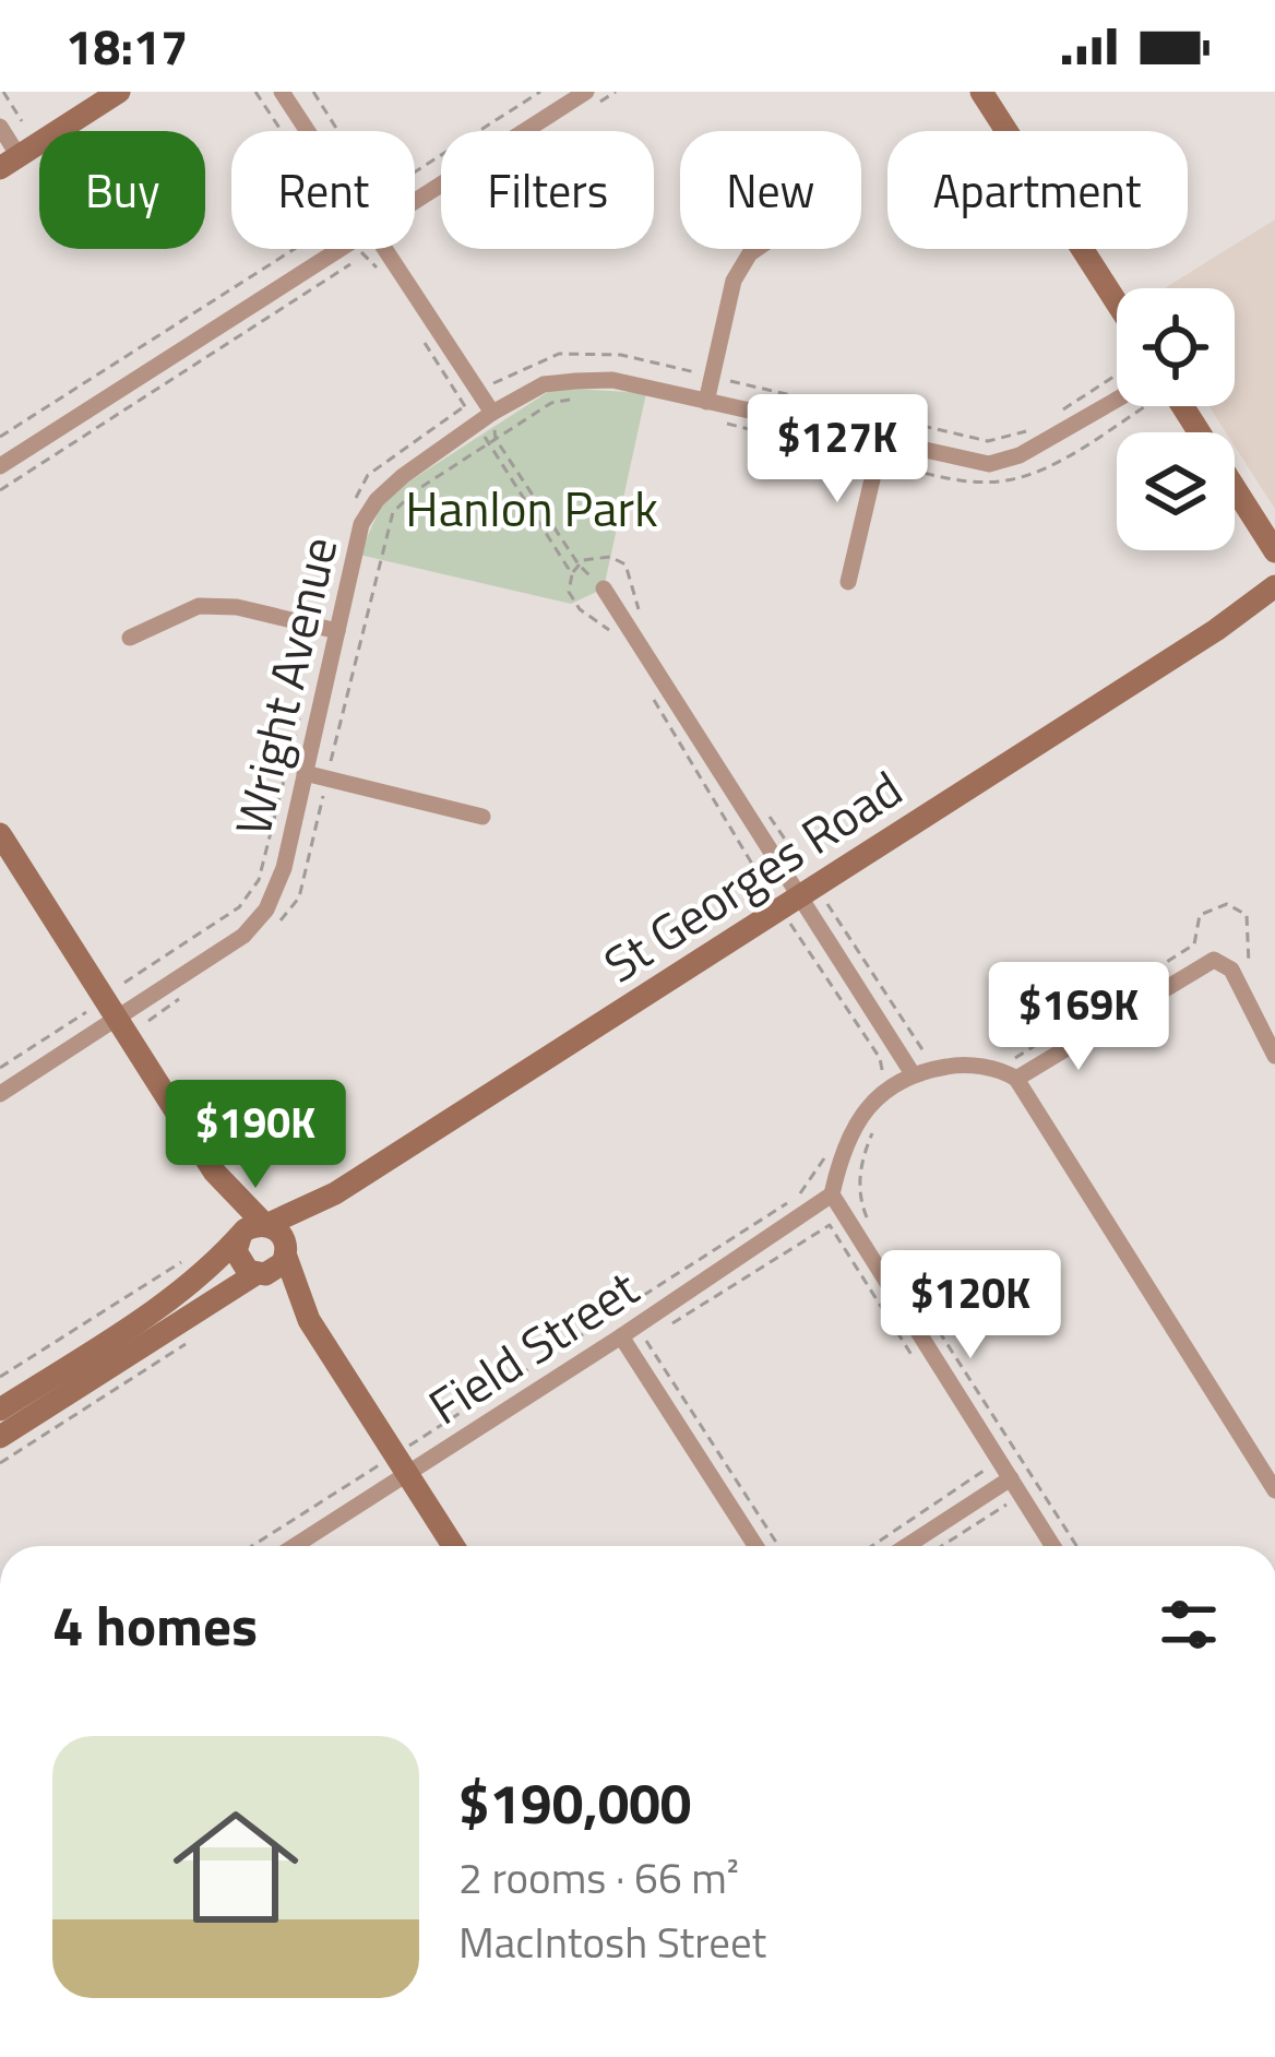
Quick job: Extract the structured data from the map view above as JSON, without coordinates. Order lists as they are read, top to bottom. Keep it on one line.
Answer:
{"streets":{"street":["Wright Avenue","St Georges Road","Field Street"]},"parks":["Hanlon Park"],"page":{"status":"18:17","chip":["Buy","Rent","Filters","New","Apartment"],"price":["$127K","$169K","$190K","$120K"],"heading":"4 homes","list":[{"name":"$190,000","note":"2 rooms · 66 m² · MacIntosh Street"}]}}
